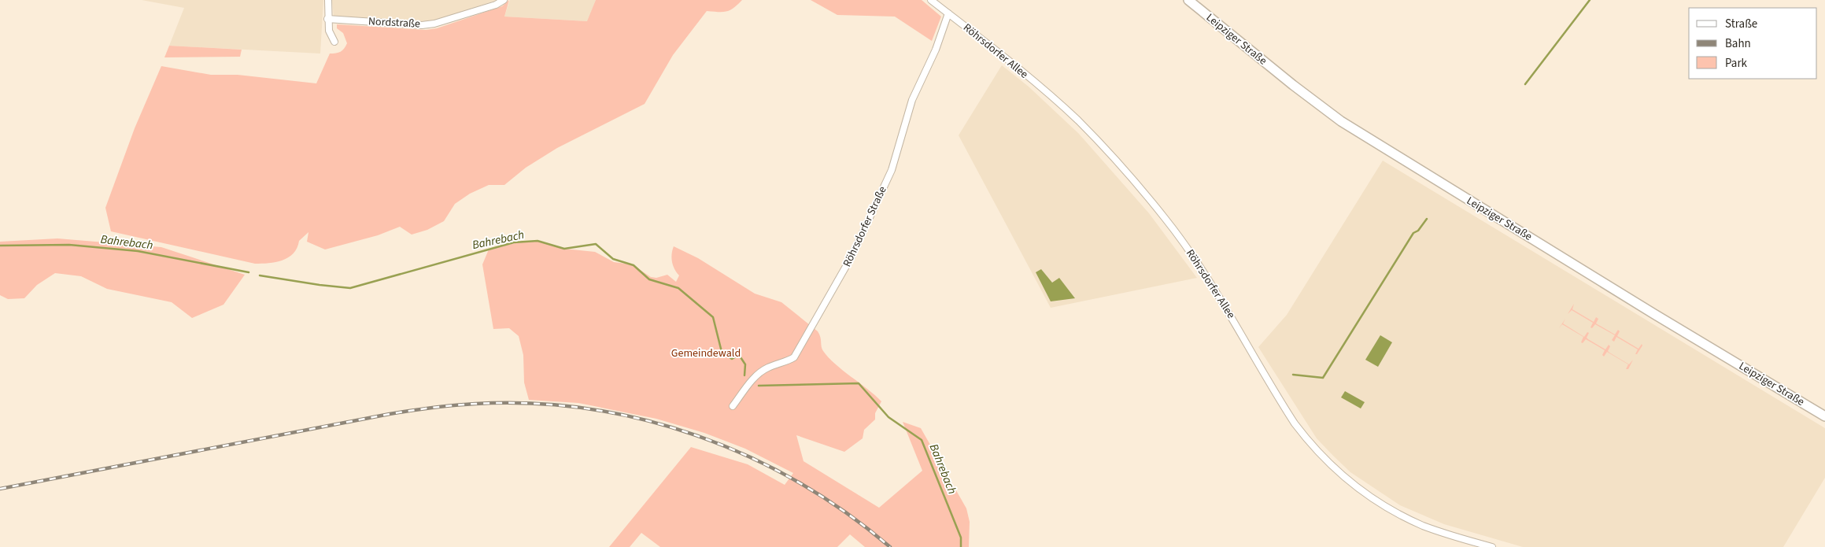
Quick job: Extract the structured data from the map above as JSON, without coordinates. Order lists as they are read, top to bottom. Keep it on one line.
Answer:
{"streets":{"main road":["Leipziger Straße"],"street":["Nordstraße","Röhrsdorfer Allee","Röhrsdorfer Straße"]},"crossings":[["Röhrsdorfer Allee","Röhrsdorfer Straße"]],"water":["Bahrebach"],"parks":["Gemeindewald"],"legend":["Straße","Bahn","Park"]}
